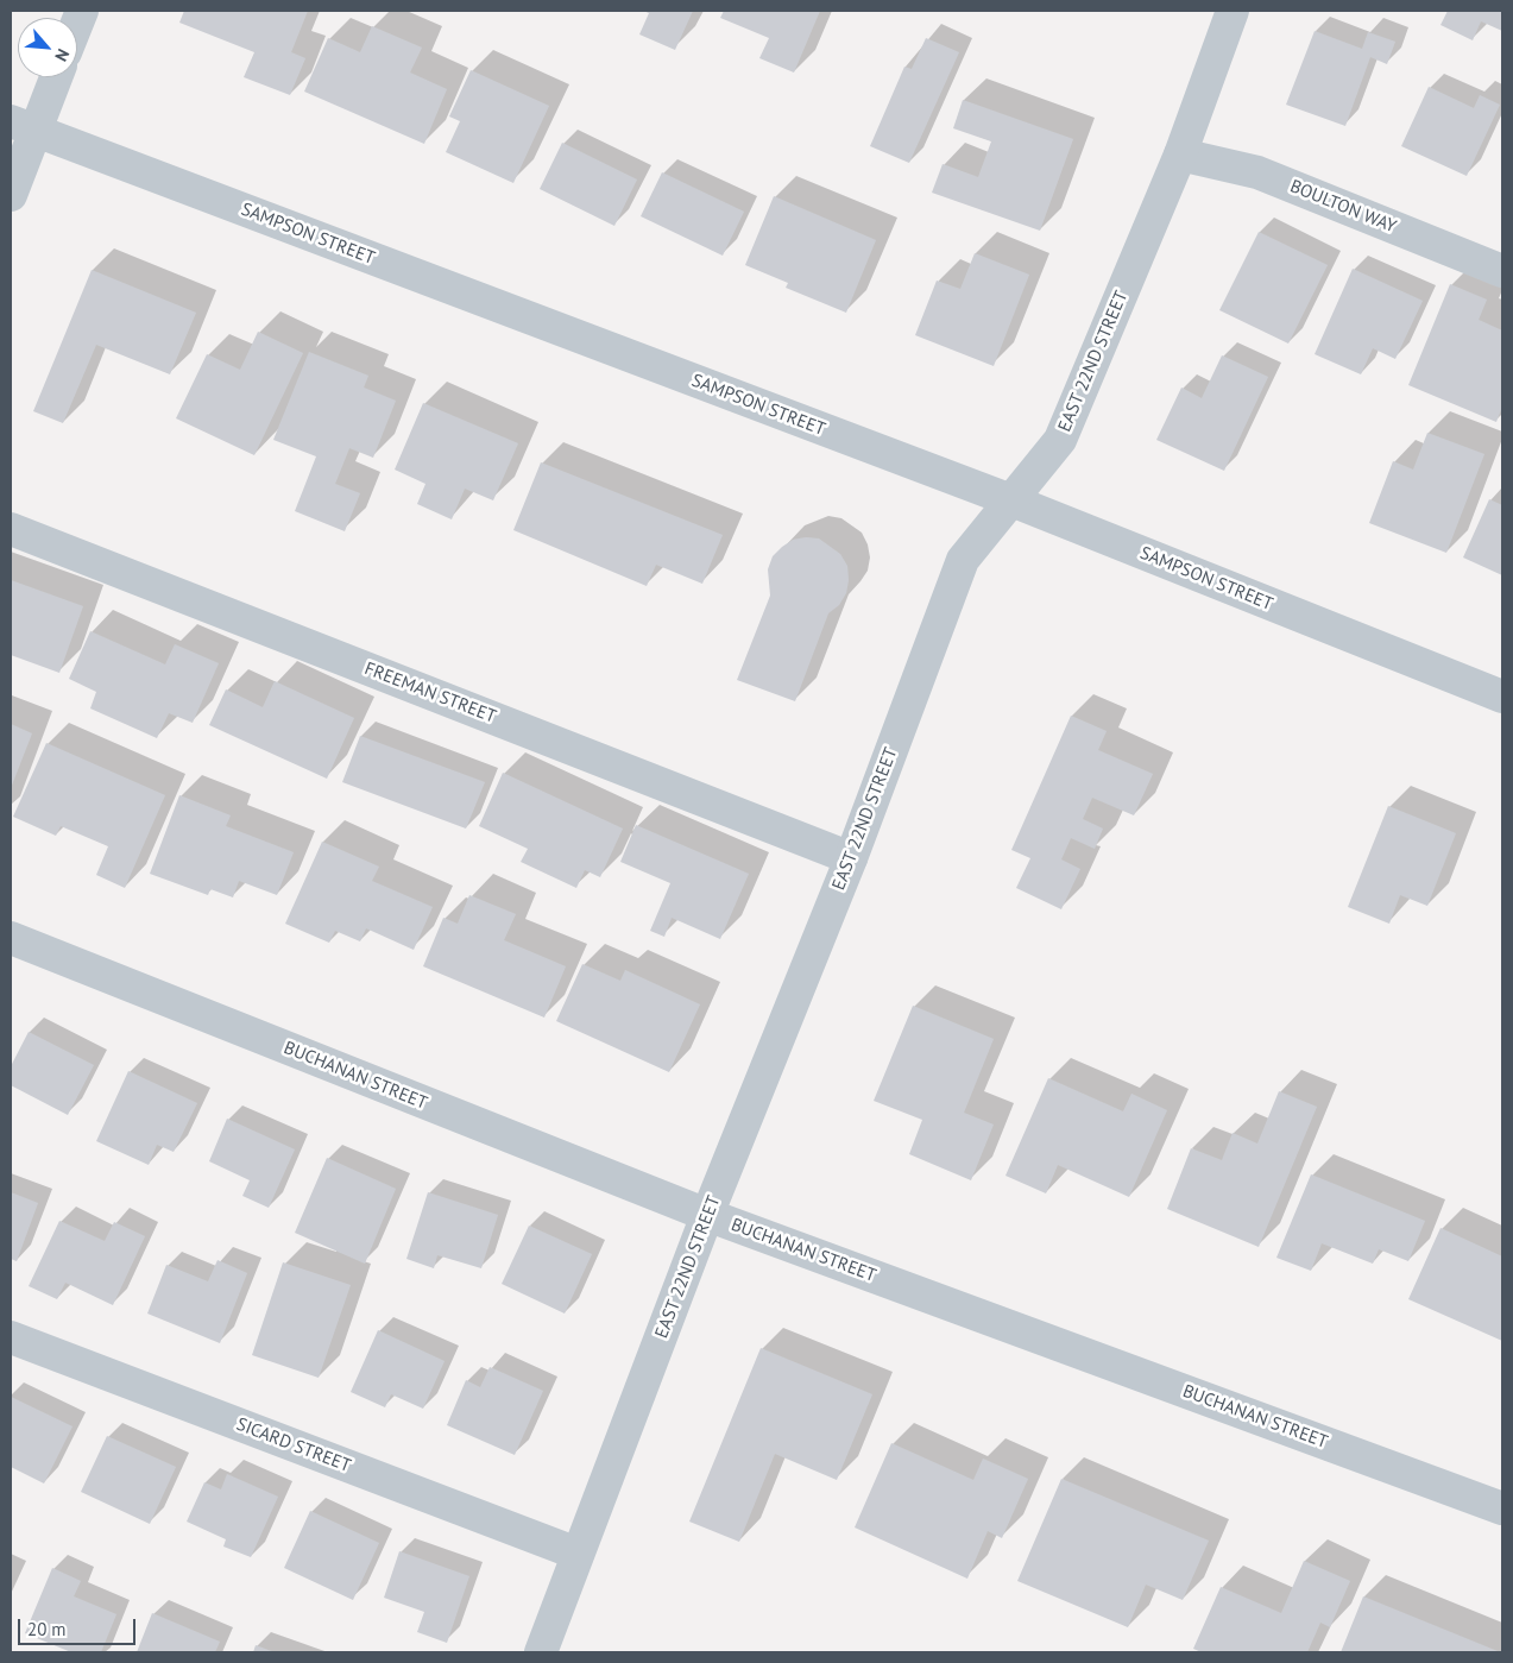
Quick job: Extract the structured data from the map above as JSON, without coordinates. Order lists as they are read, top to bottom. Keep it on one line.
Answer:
{"streets":{"street":["BOULTON WAY","SAMPSON STREET","EAST 22ND STREET","FREEMAN STREET","BUCHANAN STREET","SICARD STREET"]},"crossings":[["BOULTON WAY","EAST 22ND STREET"],["SAMPSON STREET","EAST 22ND STREET"],["EAST 22ND STREET","FREEMAN STREET"],["EAST 22ND STREET","BUCHANAN STREET"],["EAST 22ND STREET","SICARD STREET"]],"scale_bar":"20 m","north":"bottom right"}
